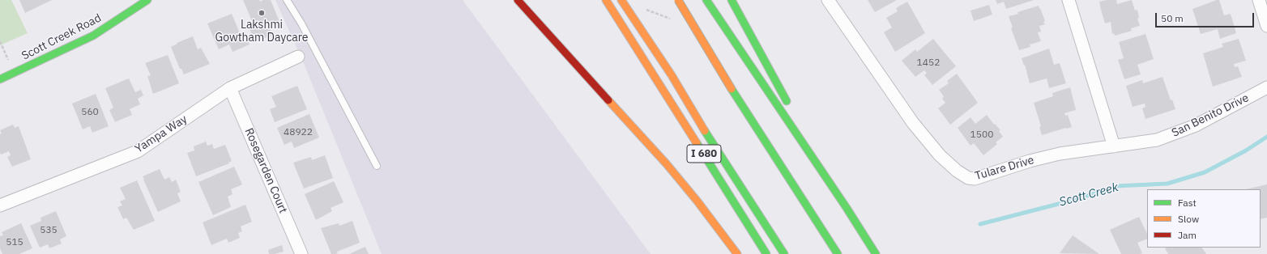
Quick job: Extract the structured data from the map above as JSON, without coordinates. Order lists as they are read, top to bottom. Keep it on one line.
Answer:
{"streets":{"main road":["Scott Creek Road","I 680"],"street":["San Benito Drive","Yampa Way","Tulare Drive","Rosegarden Court"]},"crossings":[["San Benito Drive","Tulare Drive"],["Yampa Way","Rosegarden Court"]],"water":["Scott Creek"],"places":["Lakshmi Gowtham Daycare"],"house_numbers":["1452","560","48922","1500","535","515"],"legend":["Fast","Slow","Jam"],"scale_bar":"50 m"}
